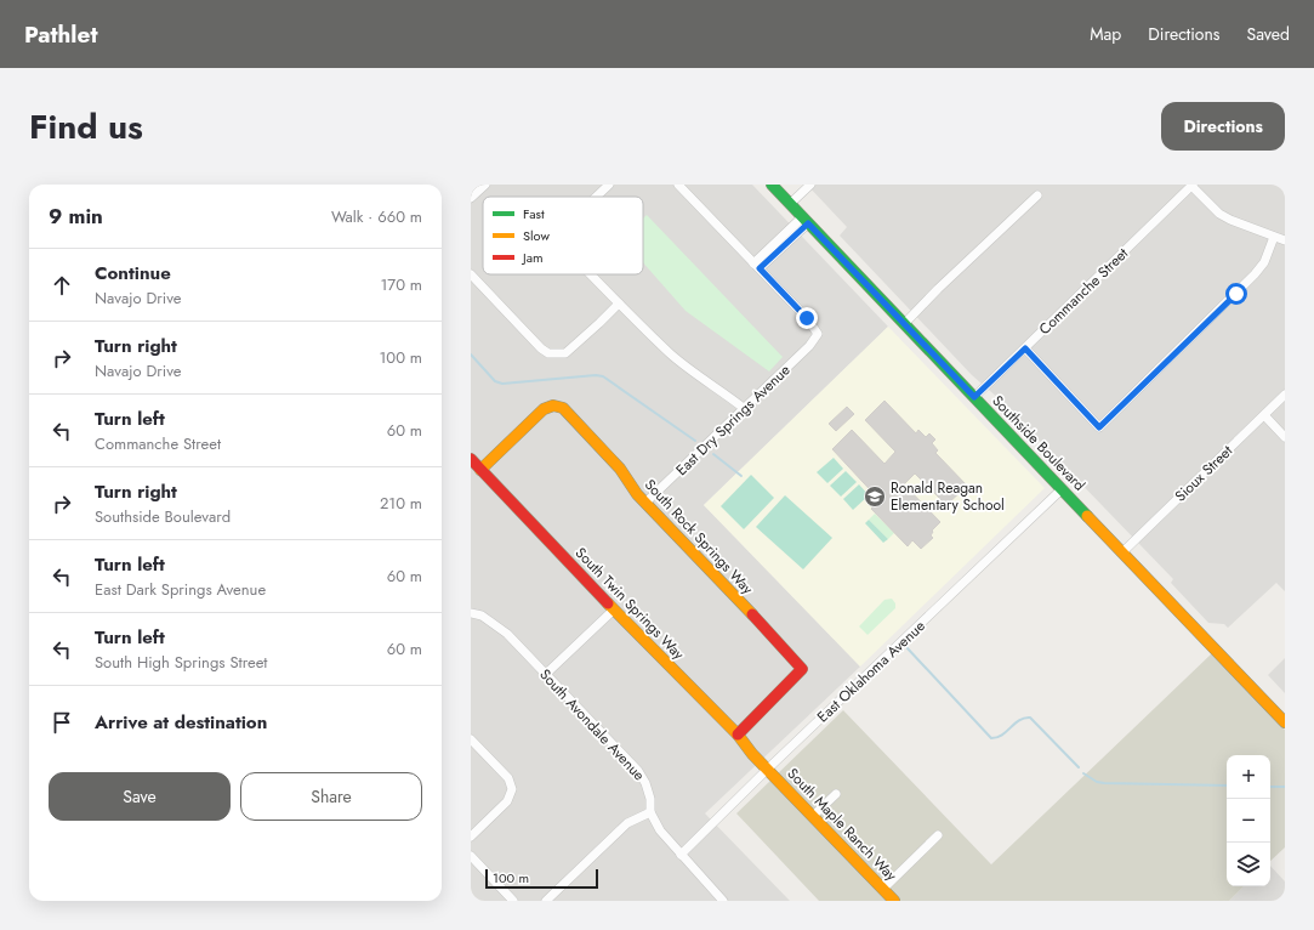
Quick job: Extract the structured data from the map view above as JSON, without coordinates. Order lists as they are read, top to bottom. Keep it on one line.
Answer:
{"streets":{"street":["Commanche Street","East Dry Springs Avenue","Southside Boulevard","Sioux Street","South Rock Springs Way","South Twin Springs Way","East Oklahoma Avenue","South Avondale Avenue","South Maple Ranch Way"]},"crossings":[["Commanche Street","Southside Boulevard"],["East Dry Springs Avenue","South Rock Springs Way"],["Southside Boulevard","Sioux Street"],["Southside Boulevard","East Oklahoma Avenue"],["South Rock Springs Way","South Twin Springs Way"],["South Twin Springs Way","East Oklahoma Avenue"],["South Twin Springs Way","South Maple Ranch Way"],["East Oklahoma Avenue","South Avondale Avenue"],["East Oklahoma Avenue","South Maple Ranch Way"]],"places":{"school or university":["Ronald Reagan Elementary School"]},"legend":["Fast","Slow","Jam"],"scale_bar":"100 m","page":{"header":"Pathlet","nav":["Map","Directions","Saved"],"title":"Find us","buttons":["Directions",["Save","Share"]],"heading":["9 min","Walk · 660 m"],"list":[["Continue","Navajo Drive","170 m"],["Turn right","Navajo Drive","100 m"],["Turn left","Commanche Street","60 m"],["Turn right","Southside Boulevard","210 m"],["Turn left","East Dark Springs Avenue","60 m"],["Turn left","South High Springs Street","60 m"],"Arrive at destination"],"map_buttons":["+","−"],"scale":"100 m"}}
